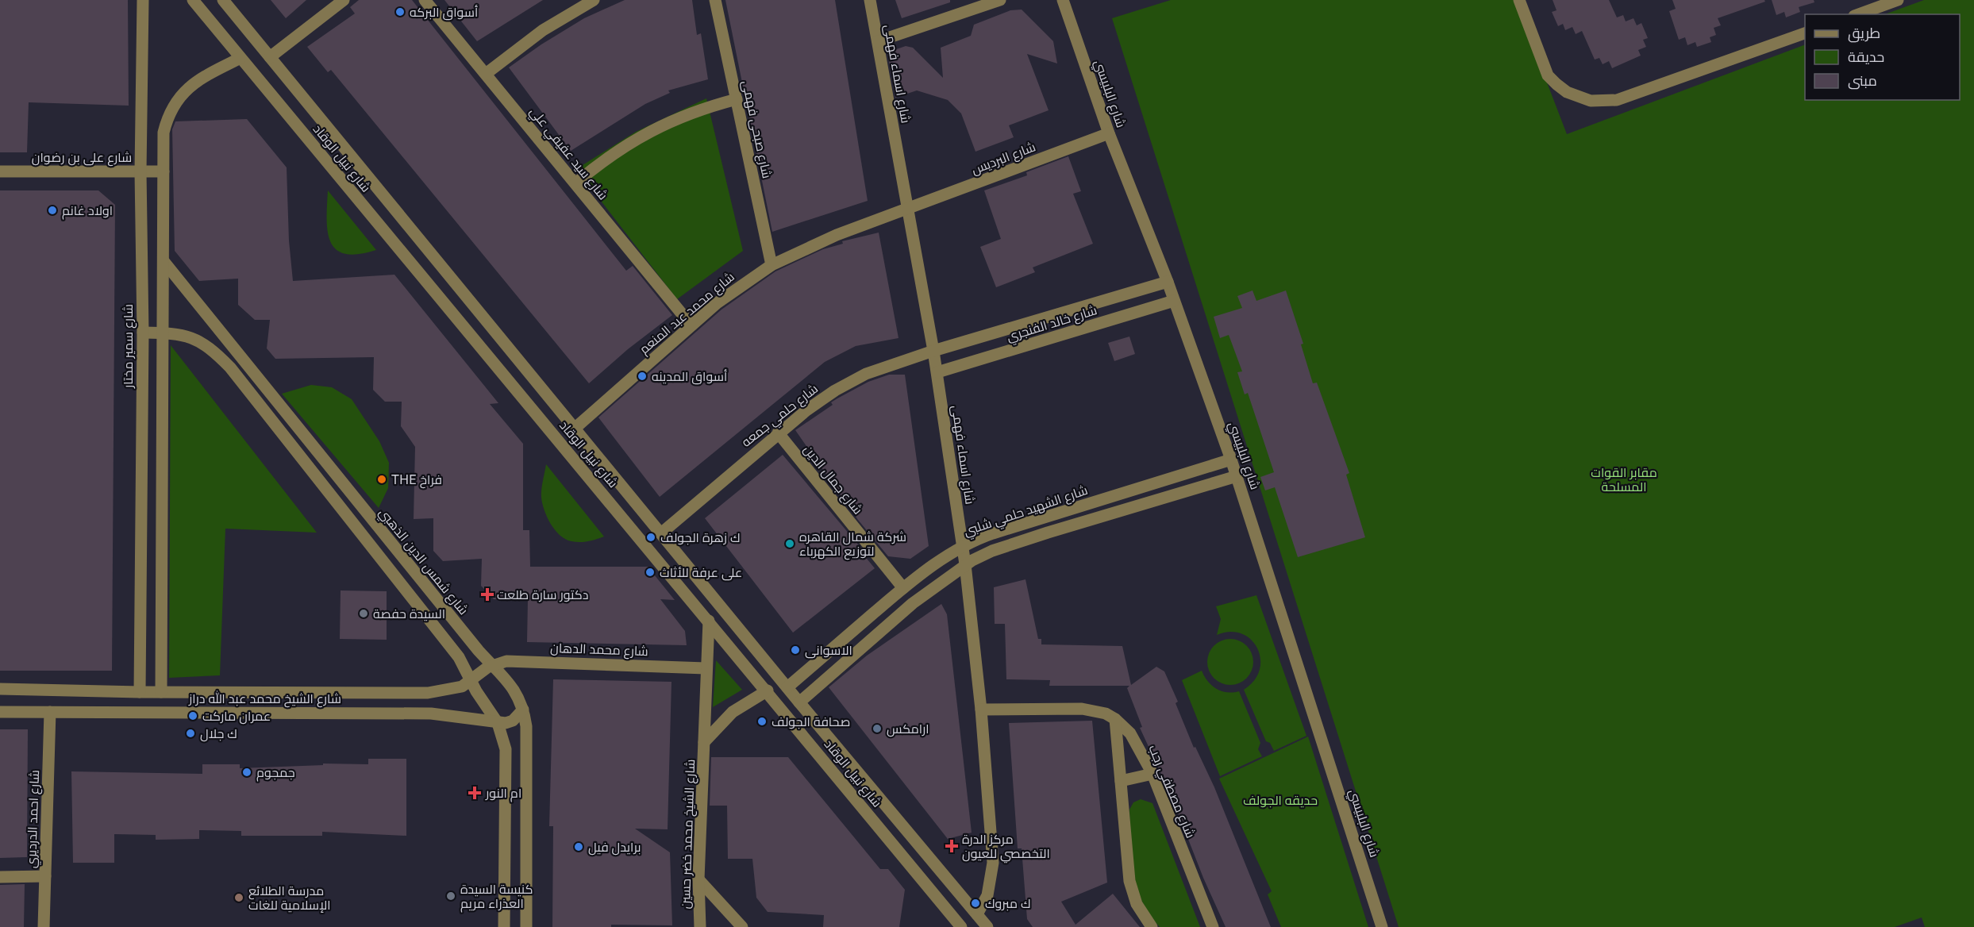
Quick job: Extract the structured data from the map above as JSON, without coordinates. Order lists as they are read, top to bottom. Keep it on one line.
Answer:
{"streets":{"street":["شارع اسماء فهمى","شارع البلبيسي","شارع صبحى فهمى","شارع سيد عفيفي علي","شارع على بن رضوان","شارع نبيل الوقاد","شارع البرديس","شارع محمد عبد المنعم","شارع خالد الفنجري","شارع سمير مختار","شارع حلمي جمعه","شارع جمال الدين","شارع الشهيد حلمي شلبي","شارع شمس الدين الذهبي","شارع محمد الدهان","شارع الشيخ محمد عبد الله دراز","شارع مصطفي رجب","شارع احمد الدرديري","شارع الشيخ محمد خضر حسين"]},"crossings":[["شارع اسماء فهمى","شارع نبيل الوقاد"],["شارع اسماء فهمى","شارع البرديس"],["شارع اسماء فهمى","شارع محمد عبد المنعم"],["شارع اسماء فهمى","شارع خالد الفنجري"],["شارع اسماء فهمى","شارع حلمي جمعه"],["شارع اسماء فهمى","شارع الشهيد حلمي شلبي"],["شارع اسماء فهمى","شارع مصطفي رجب"],["شارع البلبيسي","شارع البرديس"],["شارع البلبيسي","شارع خالد الفنجري"],["شارع البلبيسي","شارع الشهيد حلمي شلبي"],["شارع صبحى فهمى","شارع محمد عبد المنعم"],["شارع سيد عفيفي علي","شارع محمد عبد المنعم"],["شارع على بن رضوان","شارع سمير مختار"],["شارع نبيل الوقاد","شارع محمد عبد المنعم"],["شارع نبيل الوقاد","شارع حلمي جمعه"],["شارع نبيل الوقاد","شارع الشهيد حلمي شلبي"],["شارع نبيل الوقاد","شارع الشيخ محمد خضر حسين"],["شارع البرديس","شارع محمد عبد المنعم"],["شارع خالد الفنجري","شارع حلمي جمعه"],["شارع سمير مختار","شارع الشيخ محمد عبد الله دراز"],["شارع حلمي جمعه","شارع جمال الدين"],["شارع جمال الدين","شارع الشهيد حلمي شلبي"],["شارع شمس الدين الذهبي","شارع محمد الدهان"],["شارع شمس الدين الذهبي","شارع الشيخ محمد عبد الله دراز"],["شارع محمد الدهان","شارع الشيخ محمد عبد الله دراز"],["شارع محمد الدهان","شارع الشيخ محمد خضر حسين"],["شارع الشيخ محمد عبد الله دراز","شارع احمد الدرديري"]],"parks":["مقابر القوات المسلحة","حديقه الجولف"],"places":{"other":["أسواق البركه","اولاد غانم","أسواق المدينه","THE فراخ","ك زهرة الجولف","شركة شمال القاهره لتوزيع الكهرباء","على عرفة للأثاث","السيدة حفصة","الاسوانى","عمران ماركت","صحافة الجولف","ارامكس","ك جلال","جمجوم","برايدل فيل","كنيسة السيدة العذراء مريم","مدرسة الطلائع الإسلامية للغات","ك مبروك"],"health":["دكتور سارة طلعت","ام النور","مركز الدرة التخصصي للعيون"]},"legend":["طريق","حديقة","مبنى"]}
